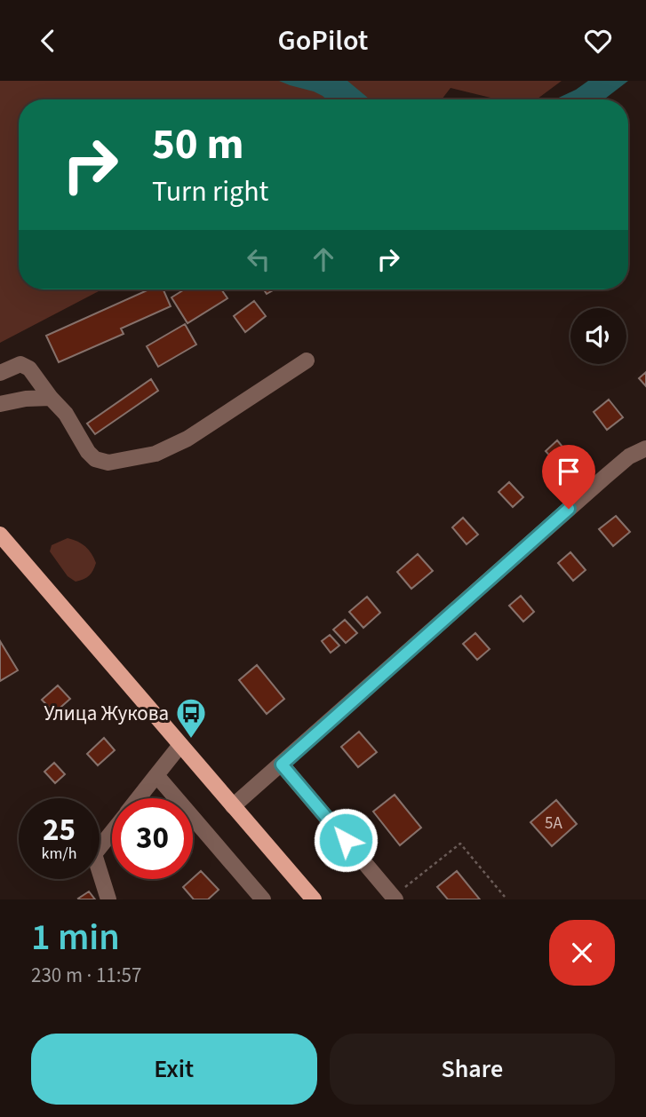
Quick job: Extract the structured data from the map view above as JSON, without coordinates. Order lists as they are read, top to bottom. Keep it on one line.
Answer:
{"places":{"bus stop":["Улица Жукова"]},"house_numbers":["5А"],"page":{"header":"GoPilot","turn":["50 m","Turn right"],"speed":"25 km/h","limit":"30","heading":["1 min","230 m · 11:57"],"buttons":["Exit","Share"]}}
